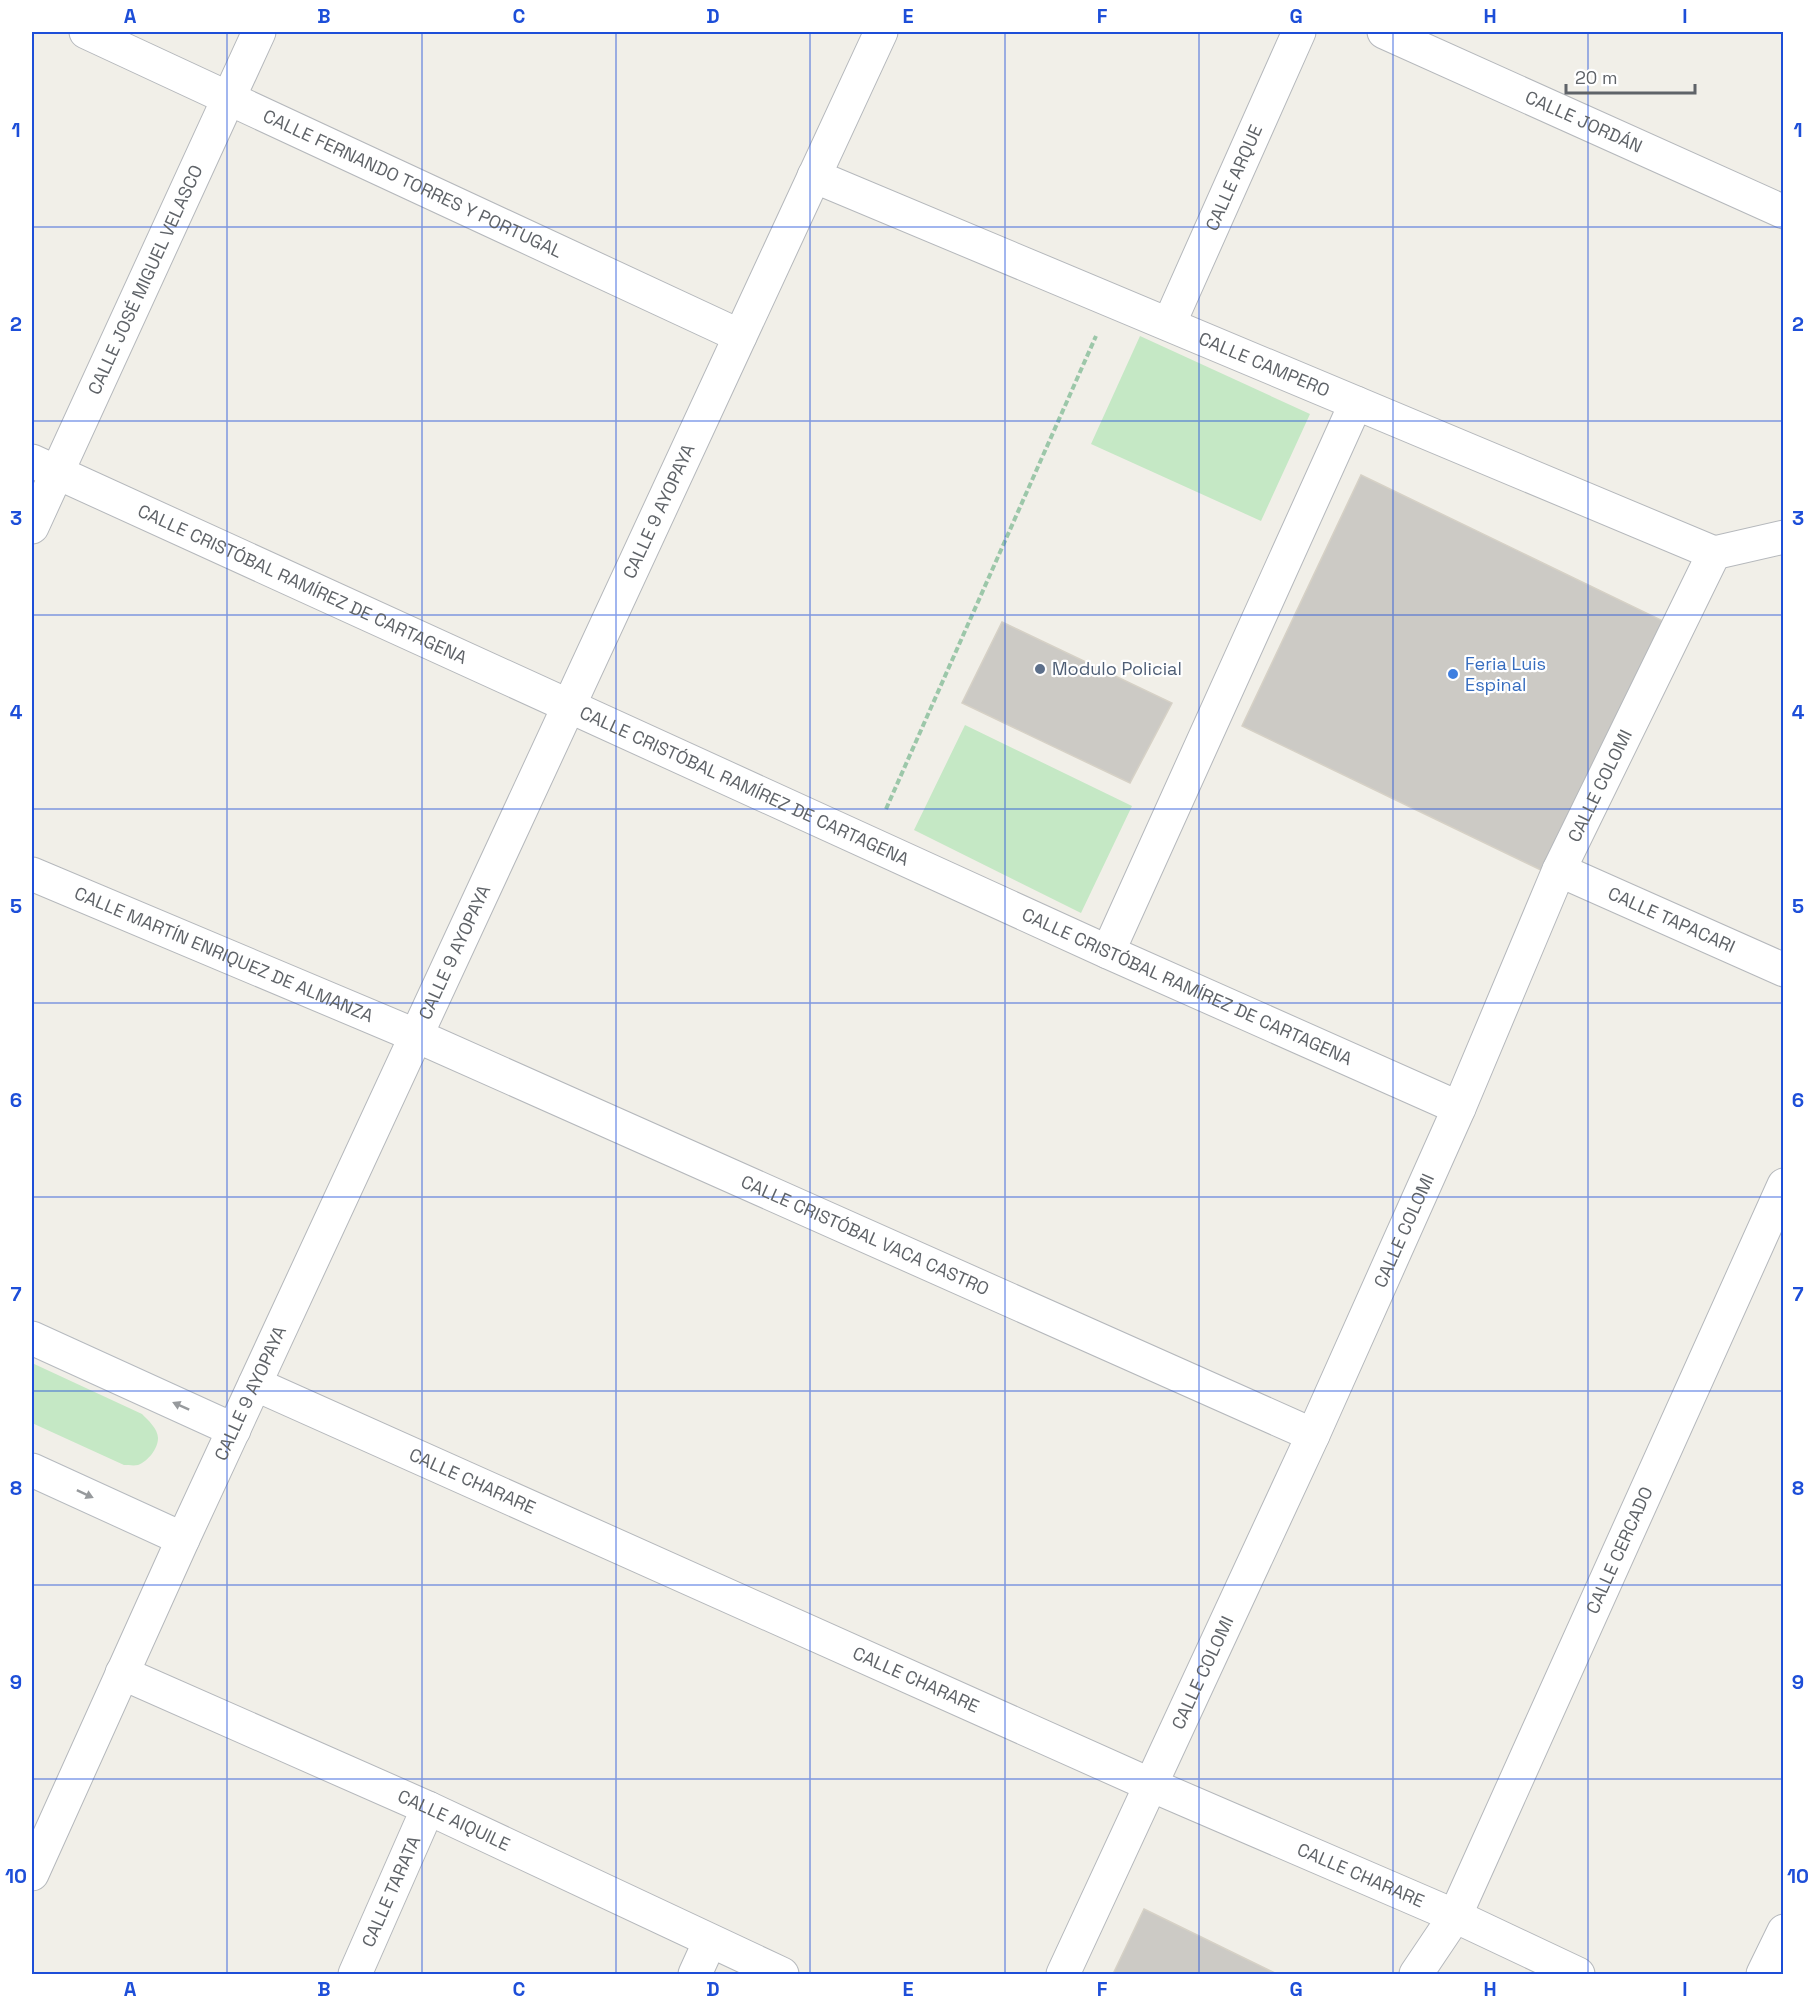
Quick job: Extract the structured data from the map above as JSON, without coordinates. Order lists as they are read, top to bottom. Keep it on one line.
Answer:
{"streets":{"street":["CALLE JORDÁN","CALLE ARQUE","CALLE FERNANDO TORRES Y PORTUGAL","CALLE JOSÉ MIGUEL VELASCO","CALLE CAMPERO","CALLE 9 AYOPAYA","CALLE CRISTÓBAL RAMÍREZ DE CARTAGENA","CALLE COLOMI","CALLE TAPACARI","CALLE MARTÍN ENRIQUEZ DE ALMANZA","CALLE CRISTÓBAL VACA CASTRO","CALLE CHARARE","CALLE CERCADO","CALLE AIQUILE","CALLE TARATA"]},"crossings":[["CALLE ARQUE","CALLE CAMPERO"],["CALLE FERNANDO TORRES Y PORTUGAL","CALLE JOSÉ MIGUEL VELASCO"],["CALLE FERNANDO TORRES Y PORTUGAL","CALLE 9 AYOPAYA"],["CALLE JOSÉ MIGUEL VELASCO","CALLE CRISTÓBAL RAMÍREZ DE CARTAGENA"],["CALLE CAMPERO","CALLE 9 AYOPAYA"],["CALLE CAMPERO","CALLE COLOMI"],["CALLE 9 AYOPAYA","CALLE CRISTÓBAL RAMÍREZ DE CARTAGENA"],["CALLE 9 AYOPAYA","CALLE MARTÍN ENRIQUEZ DE ALMANZA"],["CALLE 9 AYOPAYA","CALLE CRISTÓBAL VACA CASTRO"],["CALLE 9 AYOPAYA","CALLE CHARARE"],["CALLE 9 AYOPAYA","CALLE AIQUILE"],["CALLE CRISTÓBAL RAMÍREZ DE CARTAGENA","CALLE COLOMI"],["CALLE COLOMI","CALLE TAPACARI"],["CALLE COLOMI","CALLE CRISTÓBAL VACA CASTRO"],["CALLE COLOMI","CALLE CHARARE"],["CALLE MARTÍN ENRIQUEZ DE ALMANZA","CALLE CRISTÓBAL VACA CASTRO"],["CALLE CHARARE","CALLE CERCADO"],["CALLE AIQUILE","CALLE TARATA"]],"places":["Modulo Policial","Feria Luis Espinal"],"scale_bar":"20 m","grid":{"columns":["A","B","C","D","E","F","G","H","I"],"rows":["1","2","3","4","5","6","7","8","9","10"]}}
